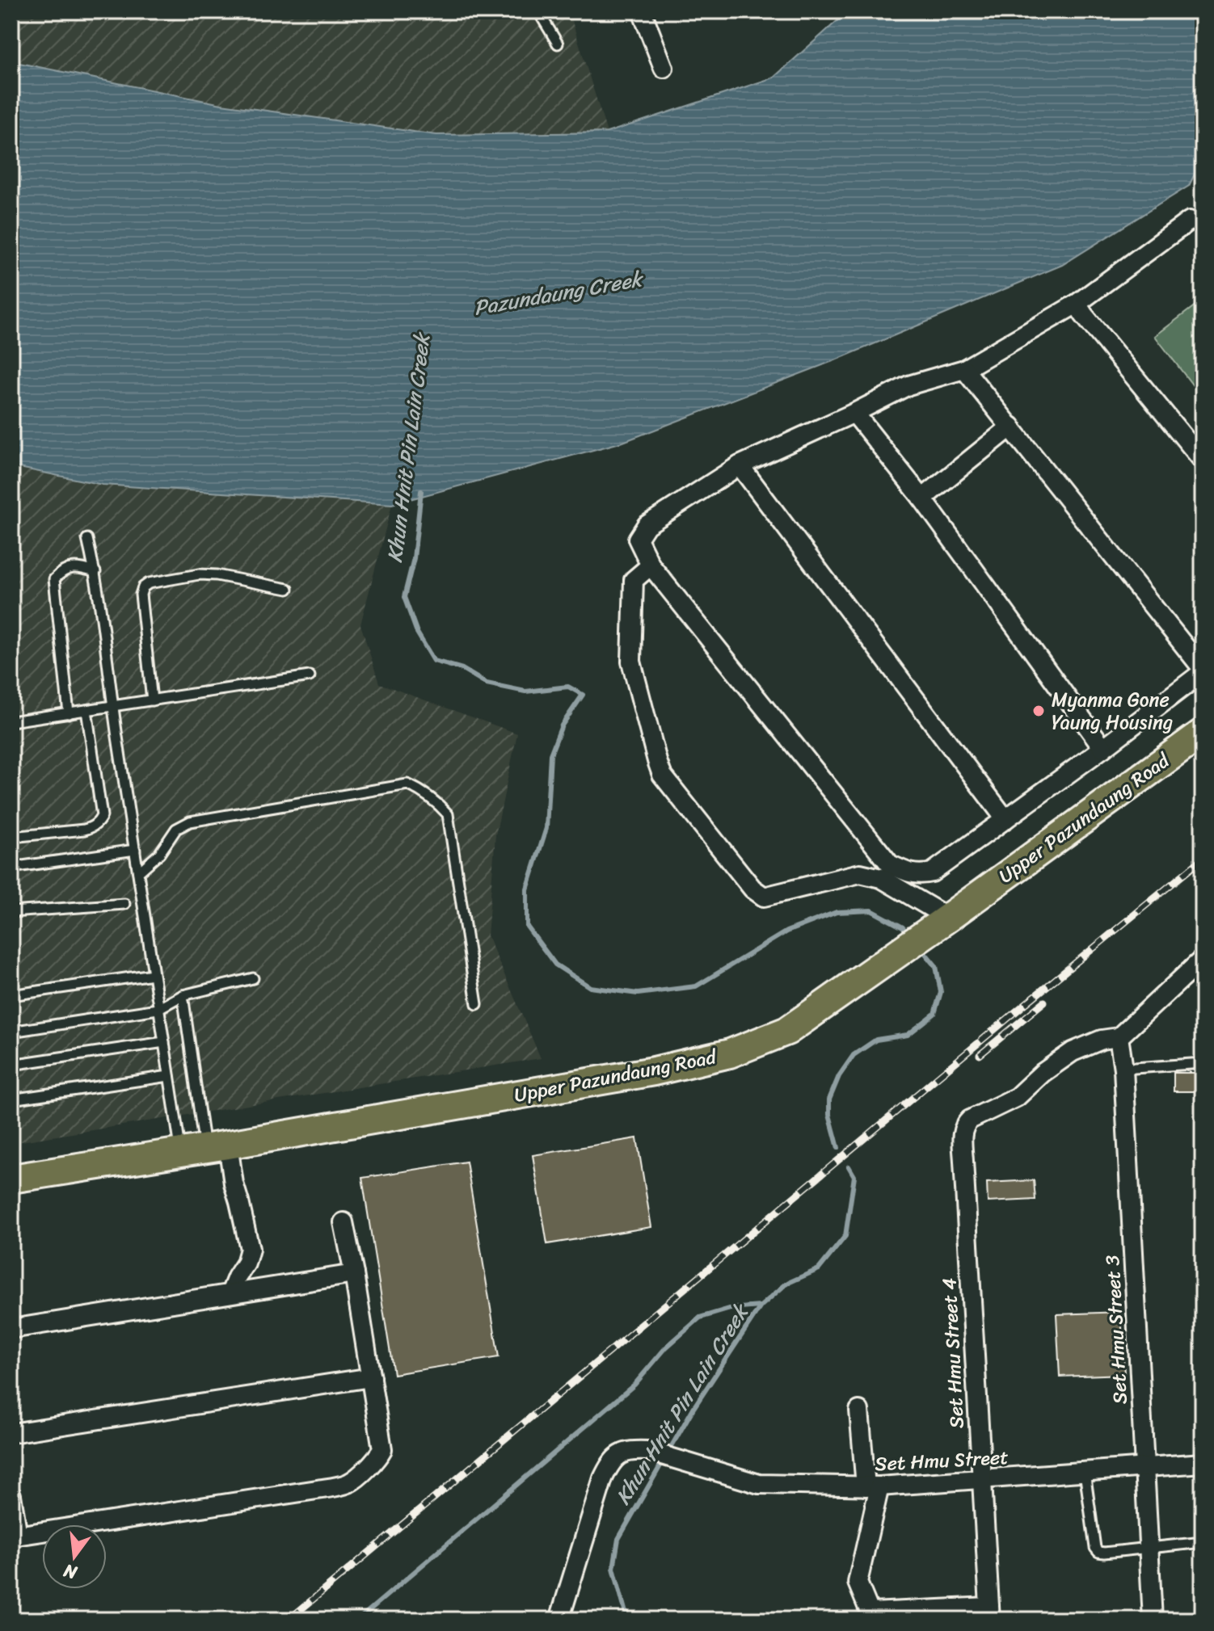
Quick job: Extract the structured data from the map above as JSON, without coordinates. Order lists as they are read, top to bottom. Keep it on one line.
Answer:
{"streets":{"main road":["Upper Pazundaung Road"],"street":["Set Hmu Street 3","Set Hmu Street 4","Set Hmu Street"]},"crossings":[["Set Hmu Street 3","Set Hmu Street 4"],["Set Hmu Street 3","Set Hmu Street"],["Set Hmu Street 4","Set Hmu Street"]],"water":["Pazundaung Creek","Khun Hnit Pin Lain Creek"],"places":["Myanma Gone Yaung Housing"],"north":"bottom"}
